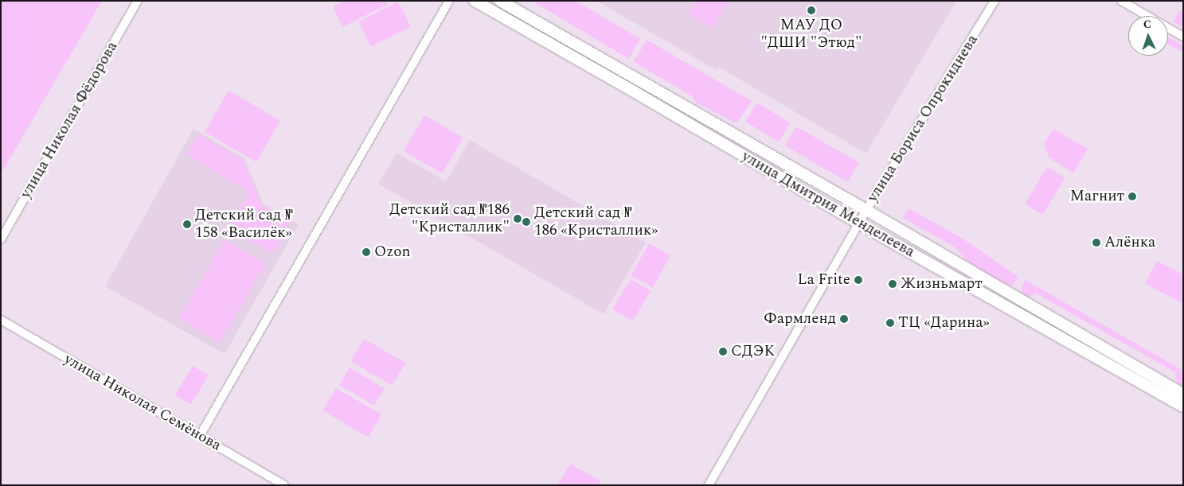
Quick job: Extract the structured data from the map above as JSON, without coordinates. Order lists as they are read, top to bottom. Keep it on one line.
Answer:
{"streets":{"street":["улица Бориса Опрокиднева","улица Николая Фёдорова","улица Дмитрия Менделеева","улица Николая Семёнова"]},"crossings":[["улица Бориса Опрокиднева","улица Дмитрия Менделеева"]],"places":["МАУ ДО \"ДШИ \"Этюд\"","Магнит","Детский сад №186 \"Кристаллик\"","Детский сад № 186 «Кристаллик»","Детский сад № 158 «Василёк»","Алёнка","Ozon","La Frite","Жизньмарт","Фармленд","ТЦ «Дарина»","СДЭК"],"north":"top"}
